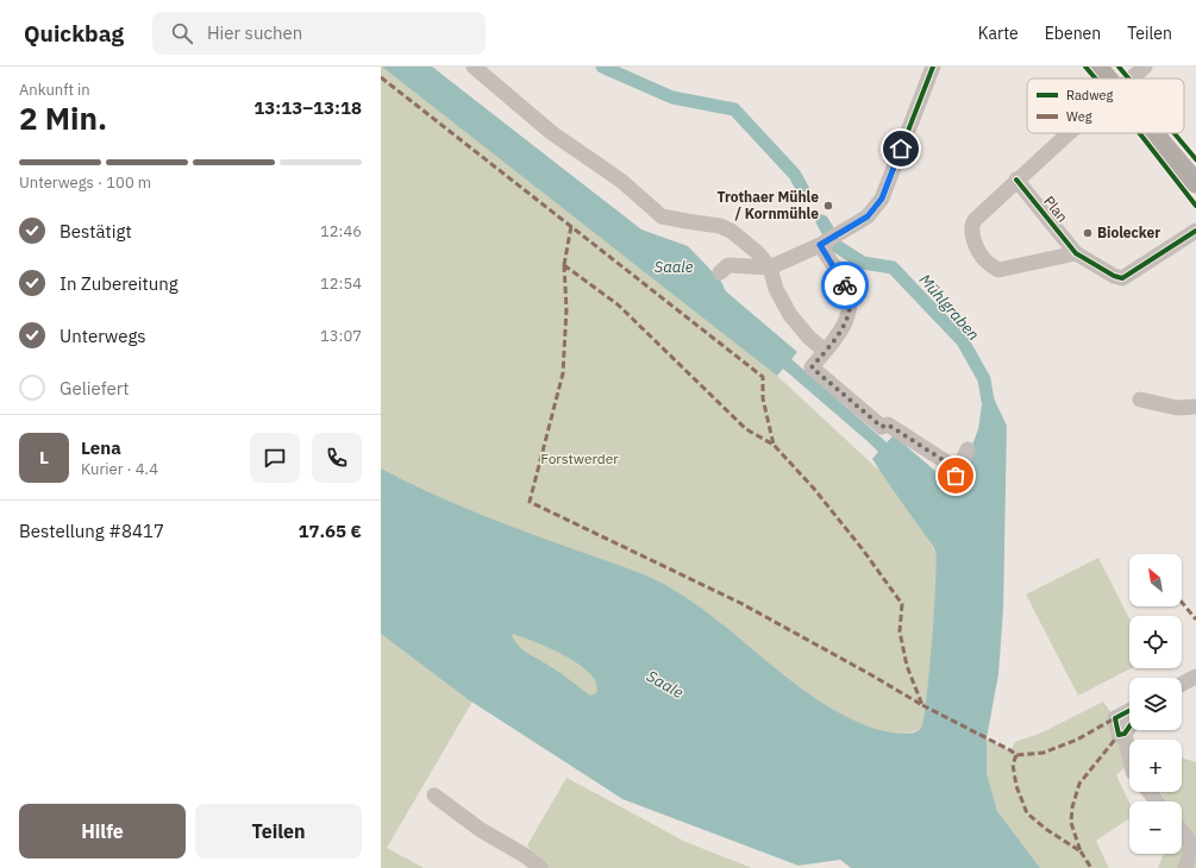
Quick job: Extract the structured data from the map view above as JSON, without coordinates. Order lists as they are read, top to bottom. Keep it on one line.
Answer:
{"streets":{"street":["Plan"]},"water":["Saale","Mühlgraben"],"parks":["Forstwerder"],"places":["Trothaer Mühle / Kornmühle","Biolecker"],"legend":["Radweg","Weg"],"north":"top left","page":{"header":"Quickbag","search":"Hier suchen","nav":["Karte","Ebenen","Teilen"],"heading":["2 Min.","Ankunft in","13:13–13:18"],"panel":["Lena","Kurier · 4.4","Bestellung #8417","17.65 €"],"bar":"Unterwegs · 100 m","list":[["Bestätigt","12:46"],["In Zubereitung","12:54"],["Unterwegs","13:07"],"Geliefert"],"round":"L","map_buttons":["+","−"],"buttons":["Hilfe","Teilen"]}}
